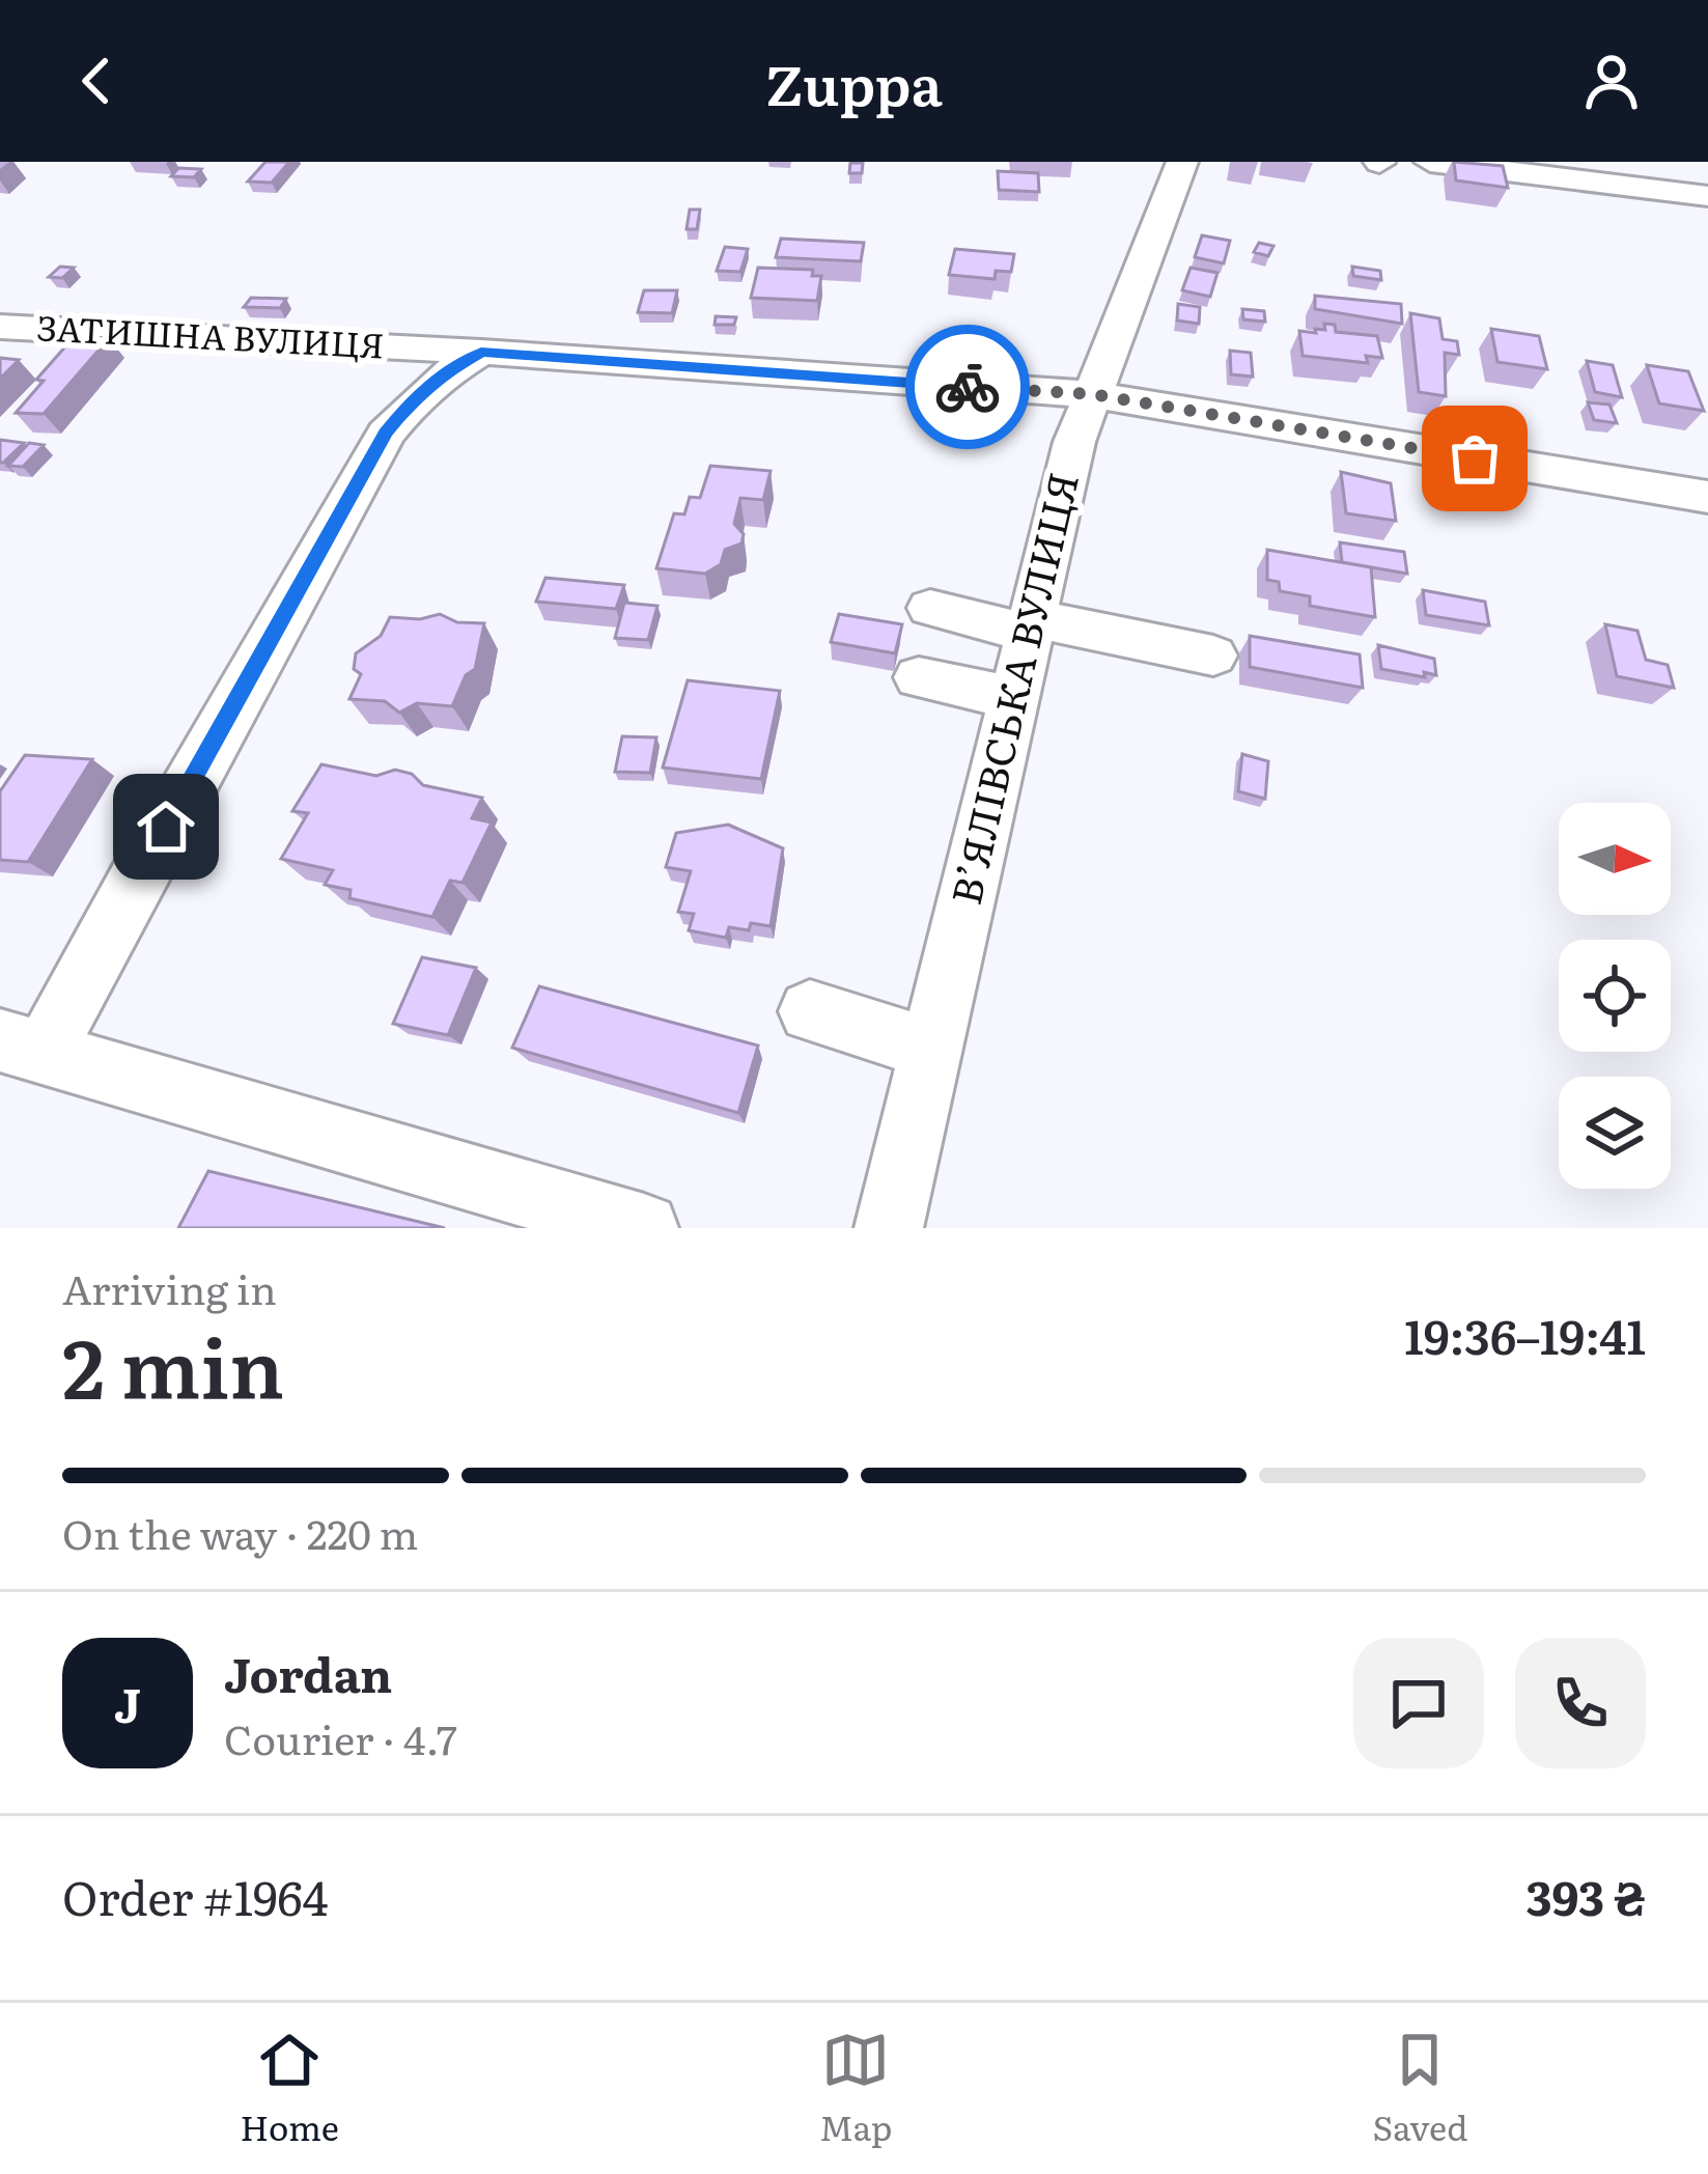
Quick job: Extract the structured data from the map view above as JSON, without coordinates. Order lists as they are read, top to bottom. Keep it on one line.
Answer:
{"streets":{"street":["ЗАТИШНА ВУЛИЦЯ","В’ЯЛІВСЬКА ВУЛИЦЯ"]},"crossings":[["ЗАТИШНА ВУЛИЦЯ","В’ЯЛІВСЬКА ВУЛИЦЯ"]],"north":"right","page":{"header":"Zuppa","heading":["2 min","Arriving in","19:36–19:41"],"panel":["Jordan","Courier · 4.7","Order #1964","393 ₴"],"bar":"On the way · 220 m","round":"J","tabs":["Home","Map","Saved"]}}
